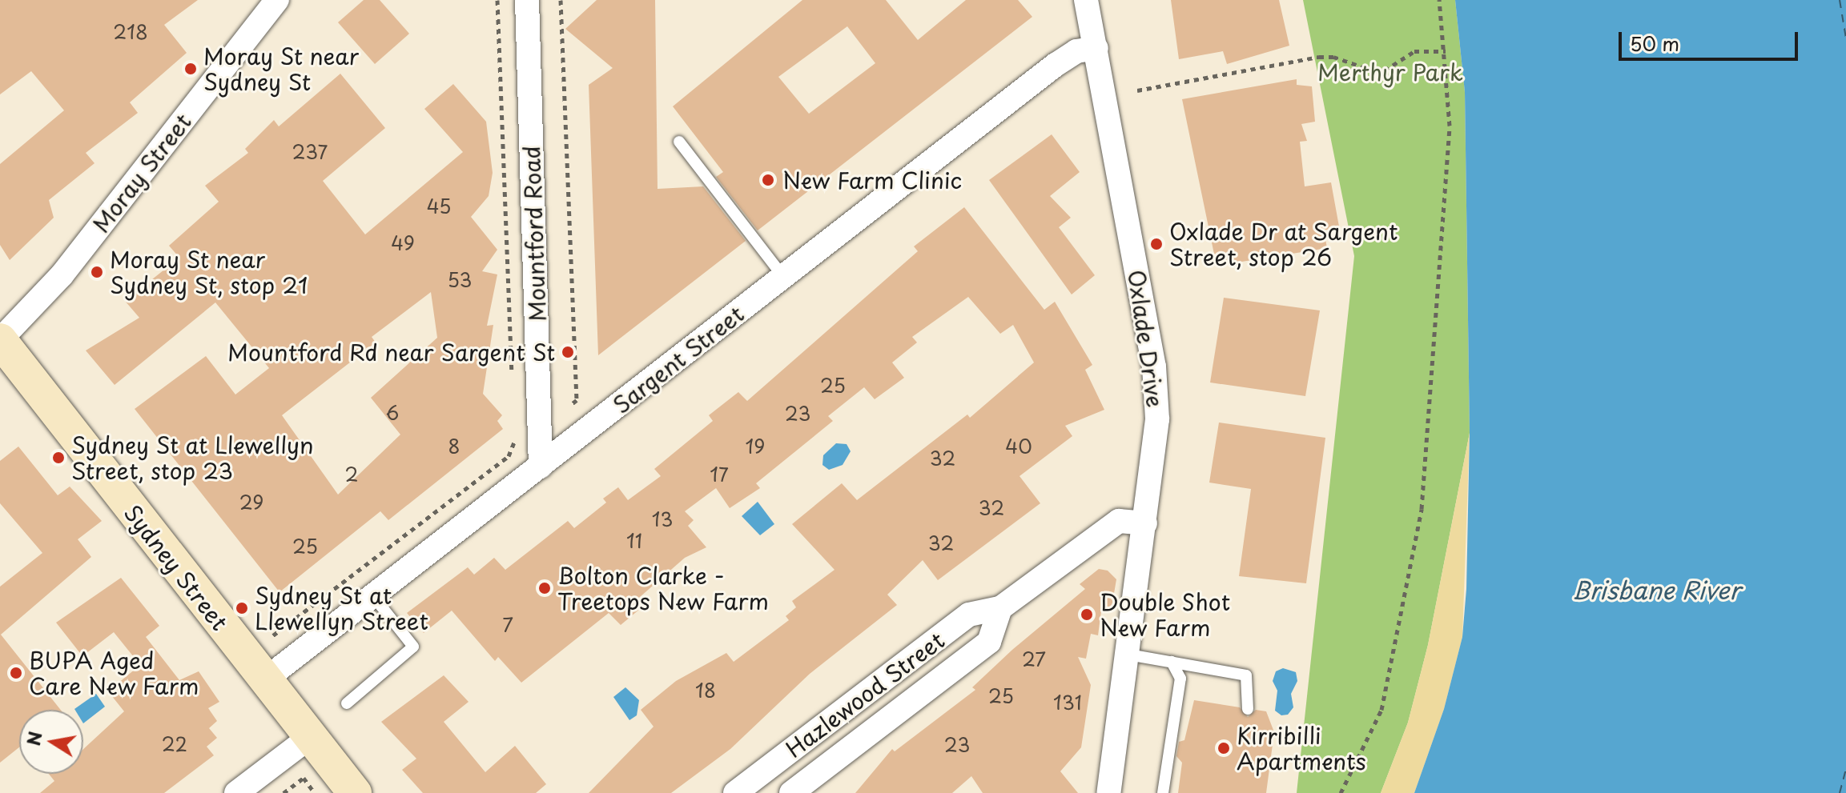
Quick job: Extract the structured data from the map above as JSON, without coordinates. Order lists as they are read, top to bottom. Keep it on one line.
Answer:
{"streets":{"street":["Moray Street","Mountford Road","Oxlade Drive","Sargent Street","Sydney Street","Hazlewood Street"]},"crossings":[["Moray Street","Sydney Street"],["Mountford Road","Sargent Street"],["Oxlade Drive","Sargent Street"],["Oxlade Drive","Hazlewood Street"],["Sargent Street","Sydney Street"]],"water":["Brisbane River"],"parks":["Merthyr Park"],"places":["Moray St near Sydney St","New Farm Clinic","Oxlade Dr at Sargent Street, stop 26","Moray St near Sydney St, stop 21","Mountford Rd near Sargent St","Sydney St at Llewellyn Street, stop 23","Bolton Clarke - Treetops New Farm","Sydney St at Llewellyn Street","Double Shot New Farm","BUPA Aged Care New Farm","Kirribilli Apartments"],"house_numbers":["218","237","45","49","53","25","6","23","8","19","40","32","2","17","29","32","13","11","32","25","7","27","18","25","131","22","23"],"scale_bar":"50 m","north":"left"}
